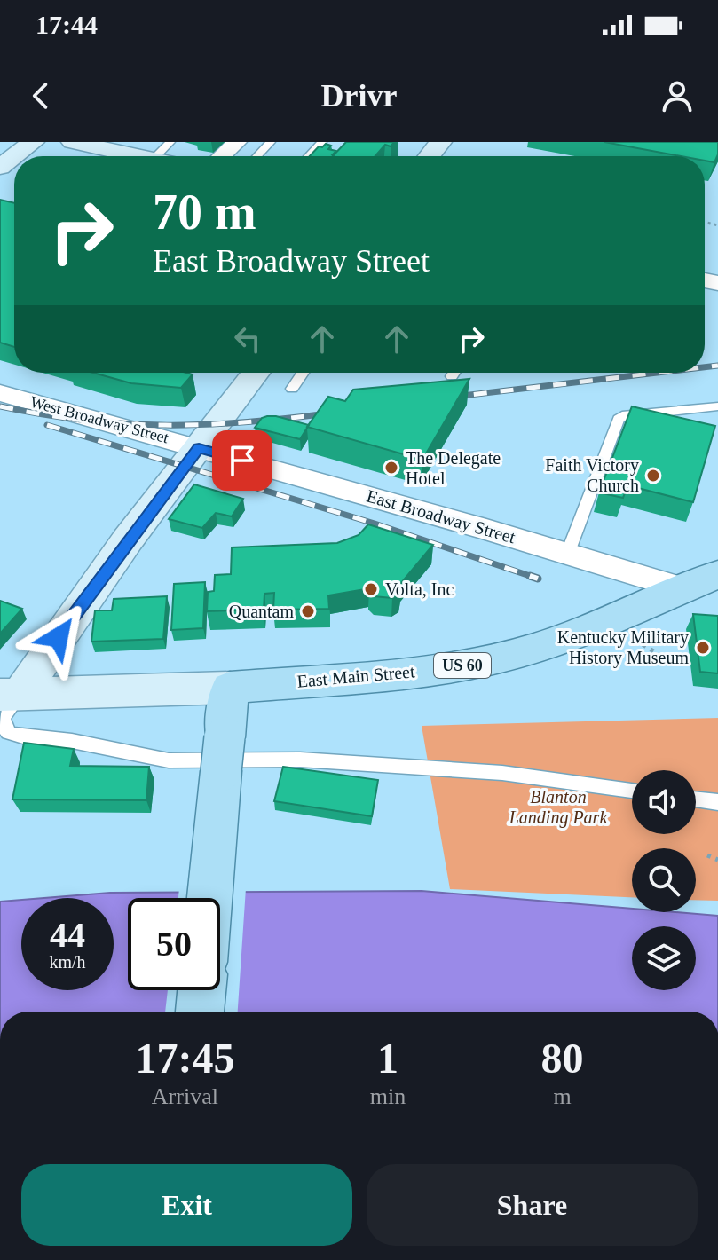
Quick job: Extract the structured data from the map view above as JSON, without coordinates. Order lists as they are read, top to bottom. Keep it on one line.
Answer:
{"streets":{"main road":["US 60","East Main Street"],"street":["West Broadway Street","East Broadway Street"]},"crossings":[["West Broadway Street","East Broadway Street"],["East Broadway Street","East Main Street"]],"parks":["Blanton Landing Park"],"places":["The Delegate Hotel","Faith Victory Church","Volta, Inc","Quantam","Kentucky Military History Museum"],"page":{"status":"17:44","header":"Drivr","turn":["70 m","East Broadway Street"],"speed":"44 km/h","limit":"50","eta":["17:45","Arrival","1","min","80","m"],"buttons":["Exit","Share"]}}
